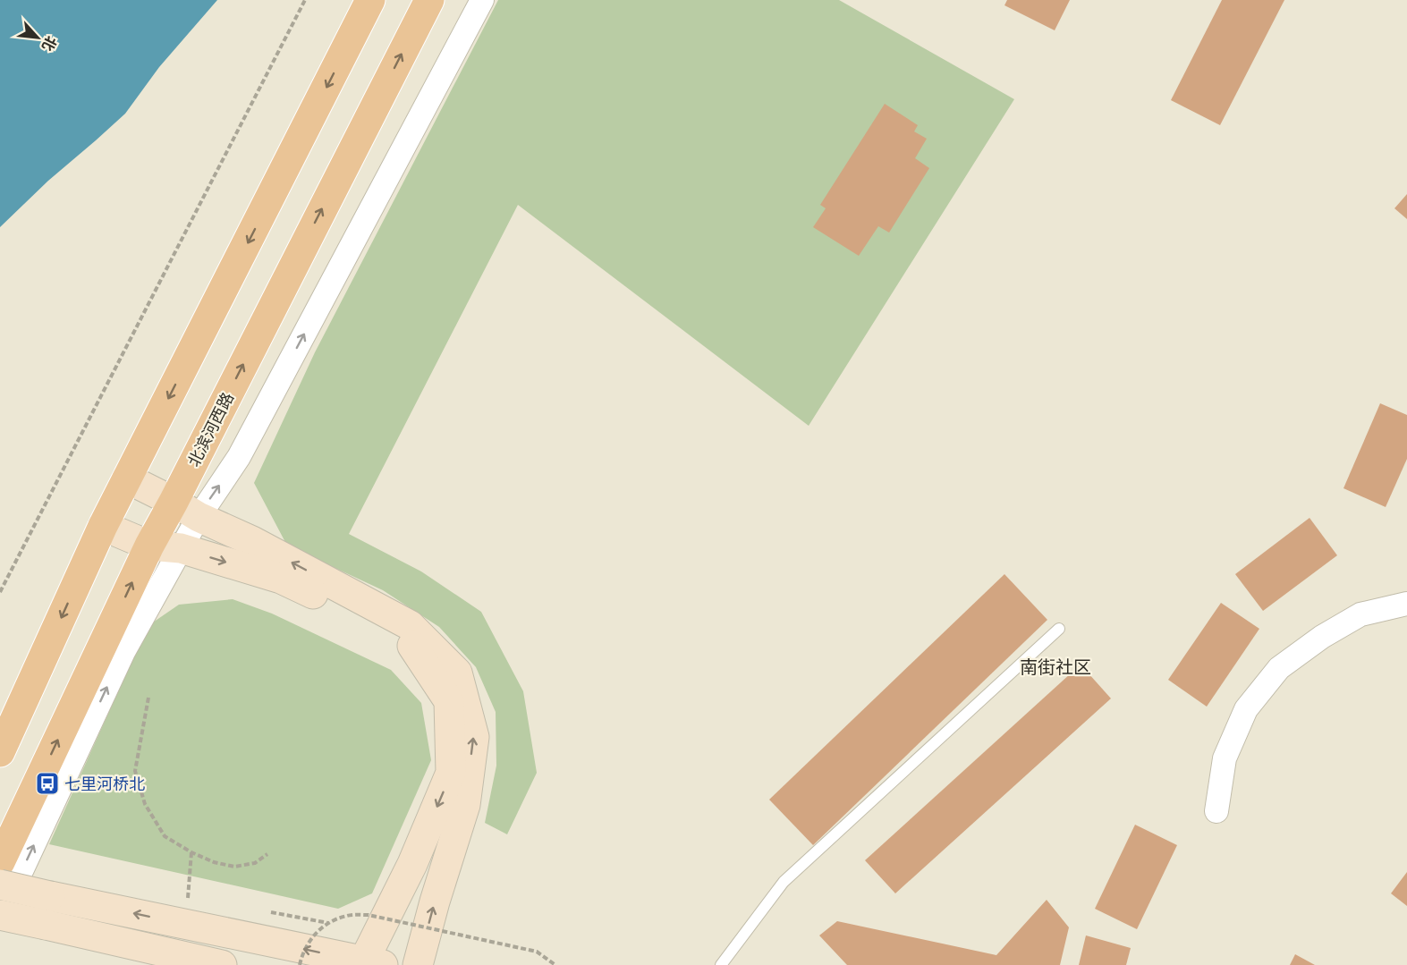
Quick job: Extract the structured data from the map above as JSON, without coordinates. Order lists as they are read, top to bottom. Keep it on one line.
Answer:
{"streets":{"main road":["北滨河西路"]},"districts":["南街社区"],"places":{"bus stop":["七里河桥北"]},"north":"bottom right"}
